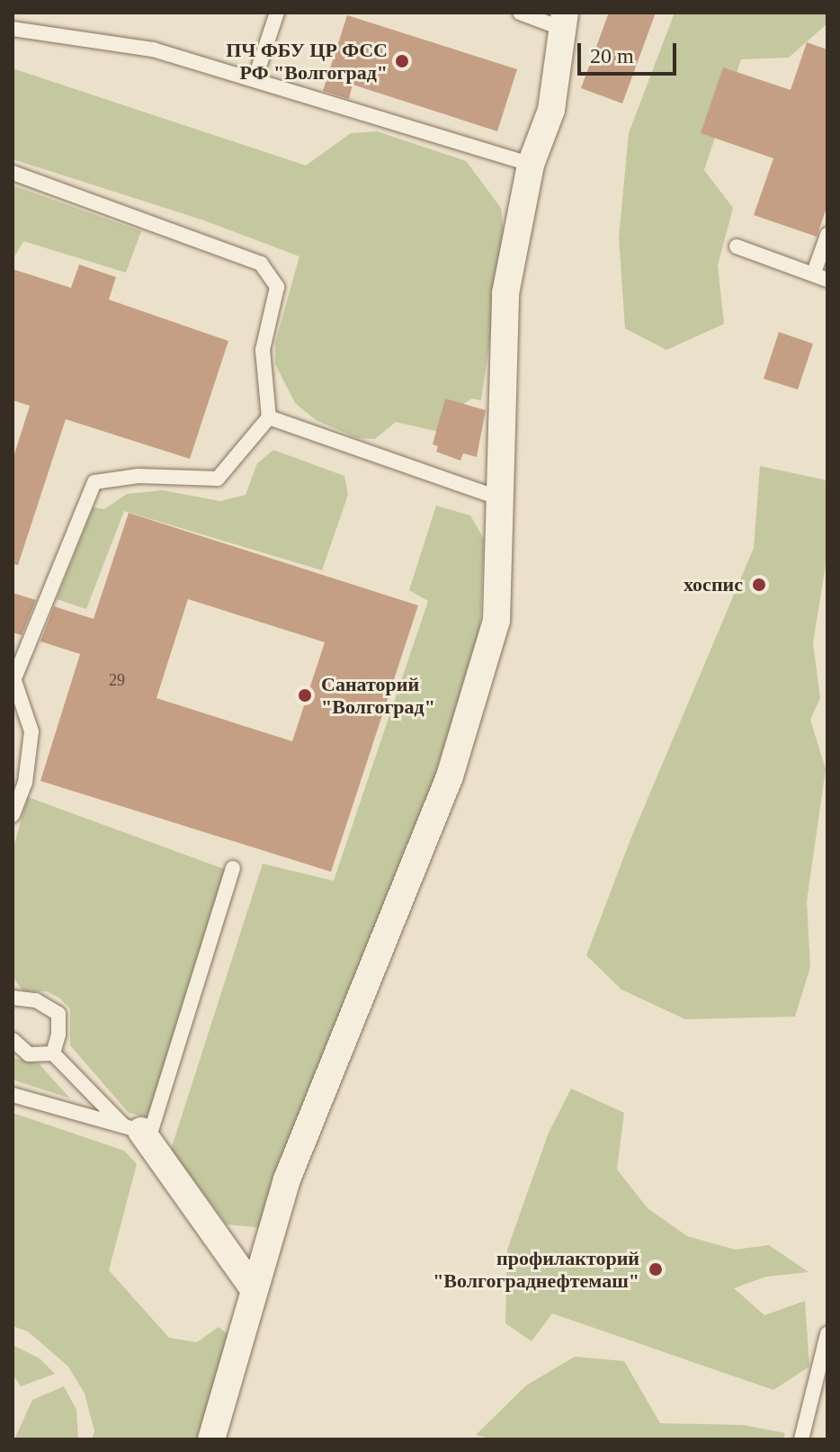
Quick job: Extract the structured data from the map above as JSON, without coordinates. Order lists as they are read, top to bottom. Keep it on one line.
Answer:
{"places":["ПЧ ФБУ ЦР ФСС РФ \"Волгоград\"","хоспис","Санаторий \"Волгоград\"","профилакторий \"Волгограднефтемаш\""],"house_numbers":["29"],"scale_bar":"20 m"}
